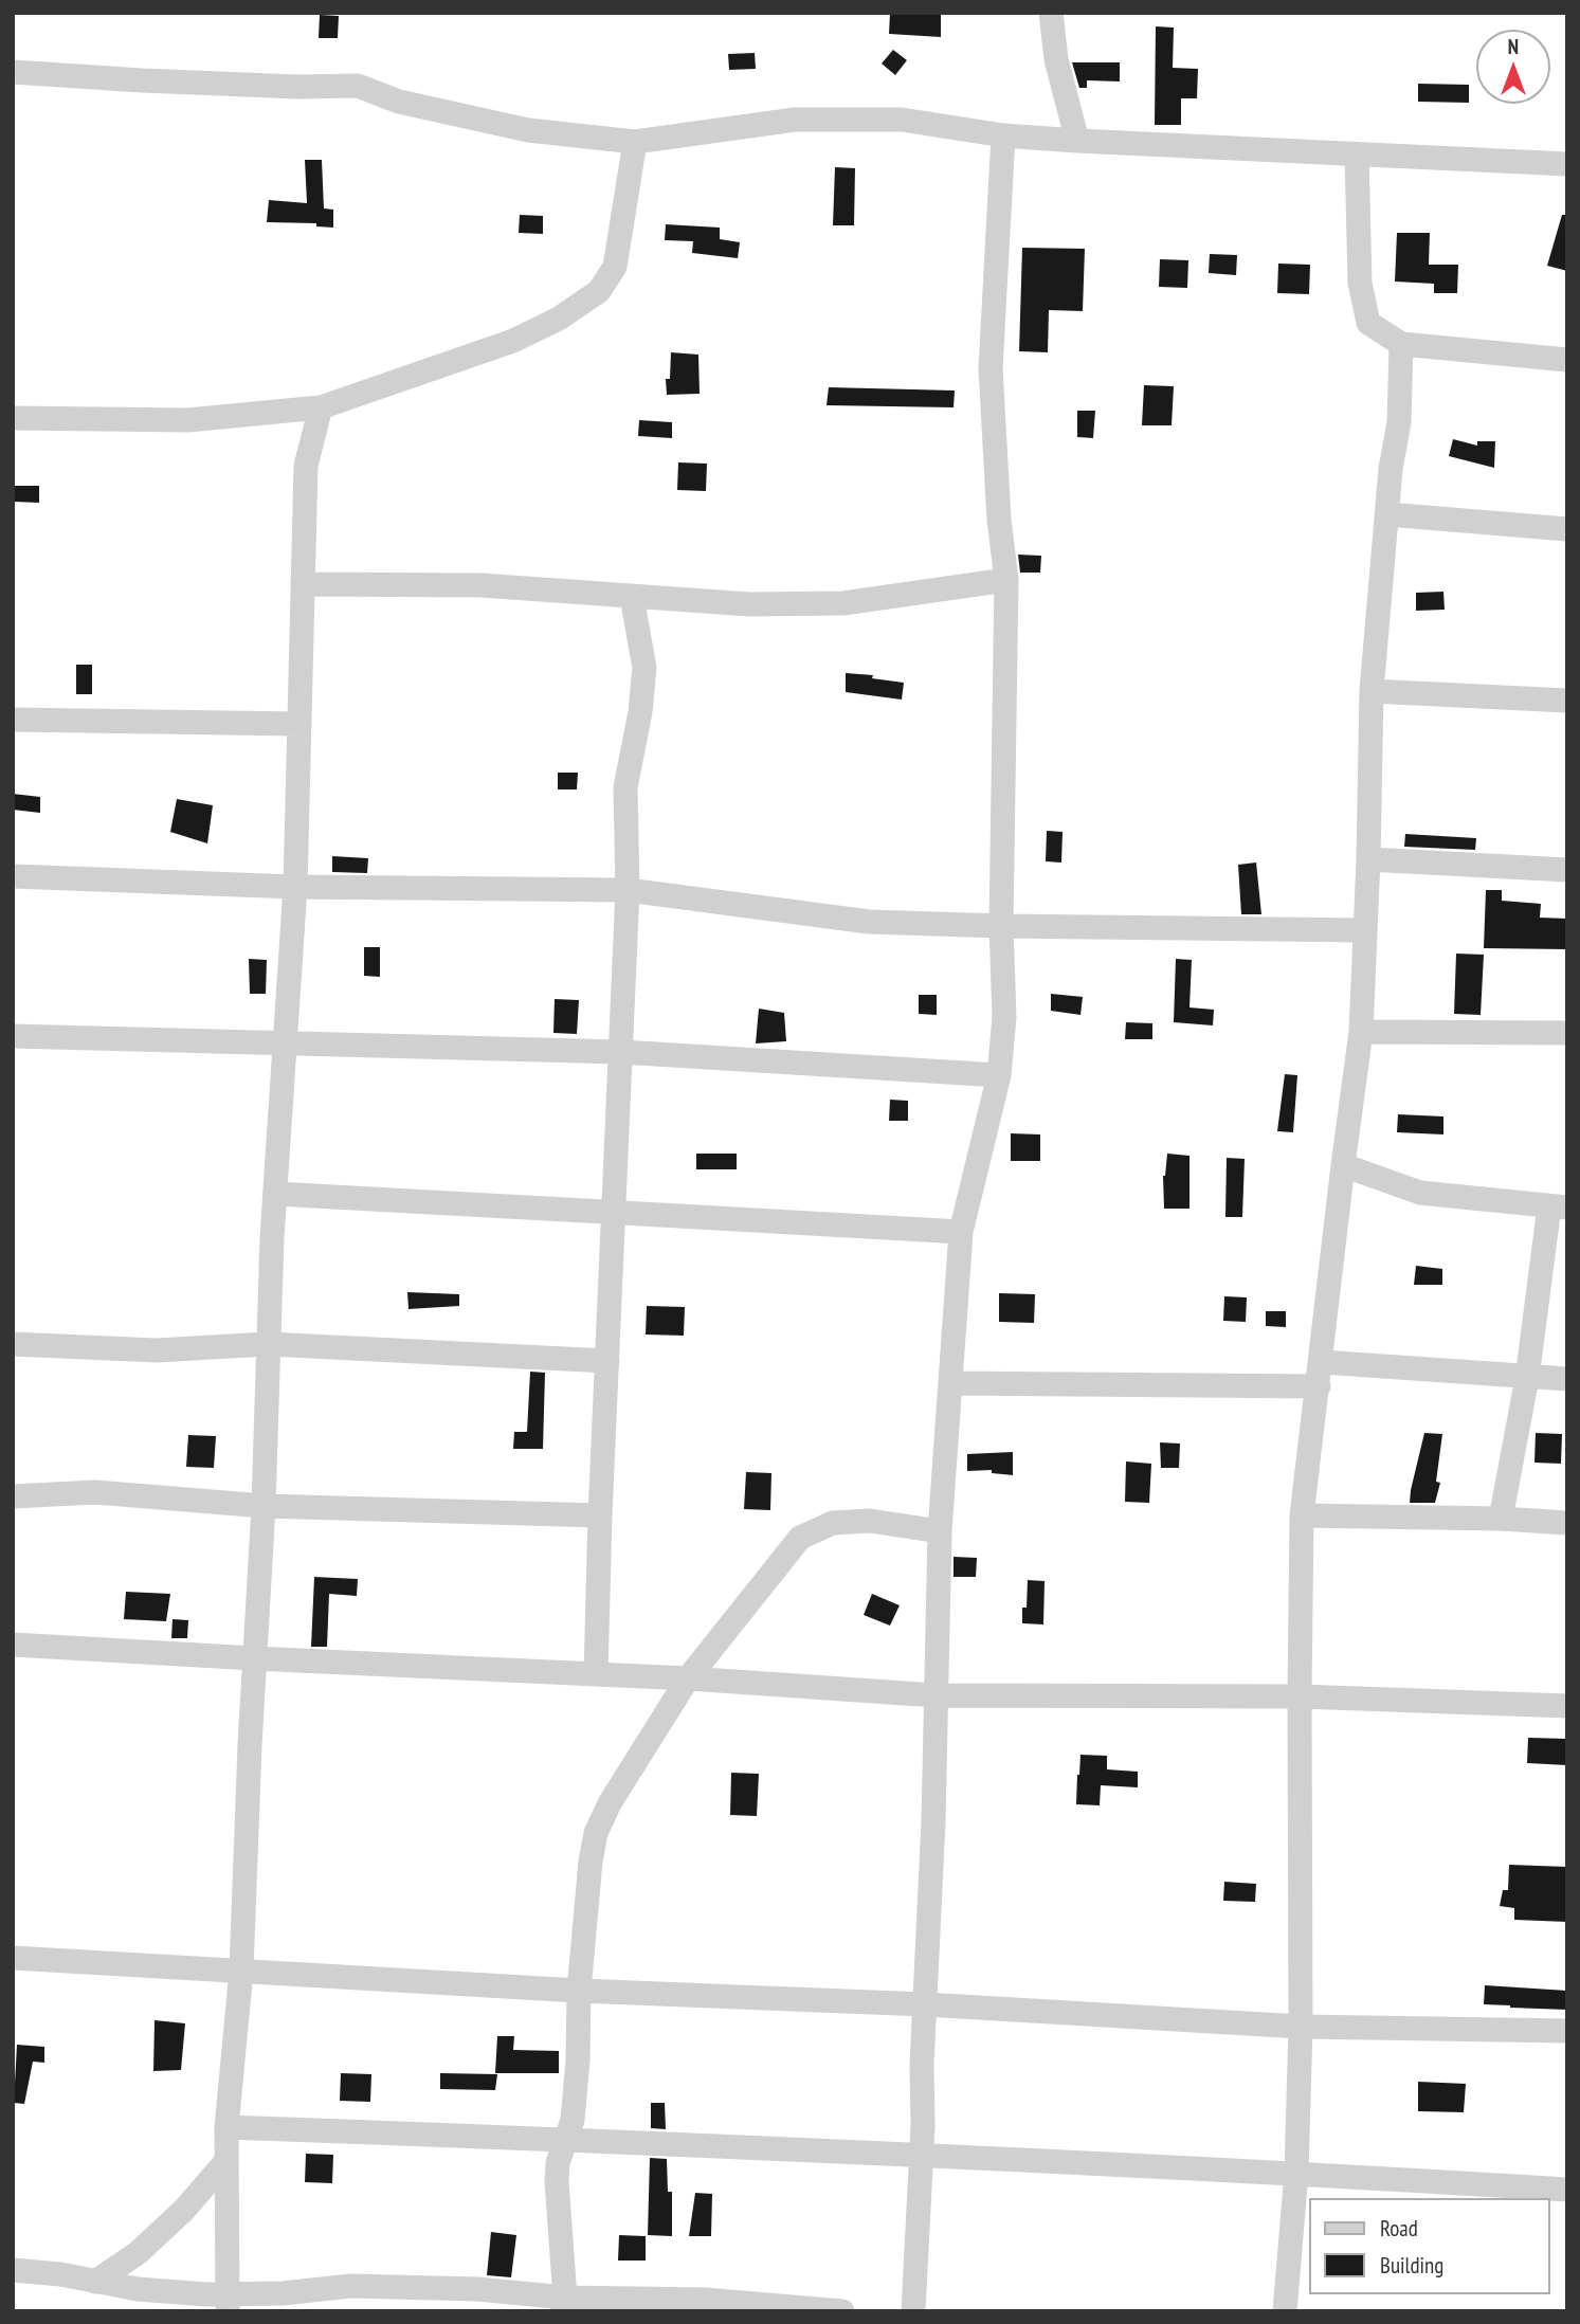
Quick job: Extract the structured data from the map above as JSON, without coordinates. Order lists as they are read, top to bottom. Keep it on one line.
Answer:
{"legend":["Road","Building"],"north":"top"}
